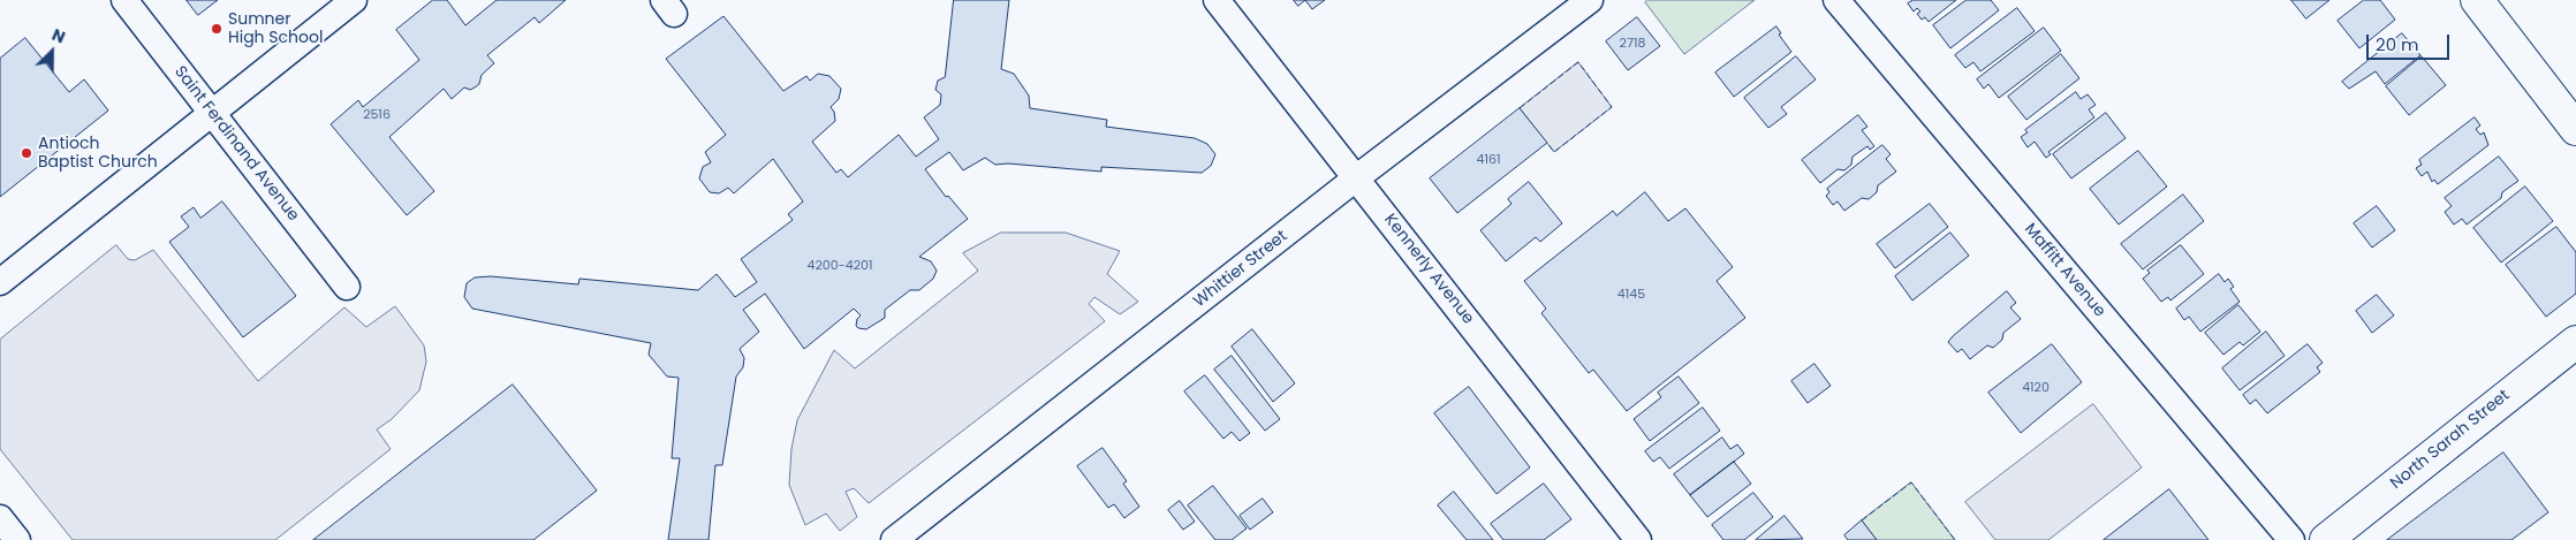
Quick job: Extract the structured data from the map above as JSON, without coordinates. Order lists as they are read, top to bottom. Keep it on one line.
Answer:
{"streets":{"street":["Saint Ferdinand Avenue","Whittier Street","Kennerly Avenue","Maffitt Avenue","North Sarah Street"]},"crossings":[["Whittier Street","Kennerly Avenue"]],"places":["Sumner High School","Antioch Baptist Church"],"house_numbers":["2718","2516","4161","4200-4201","4145","4120"],"scale_bar":"20 m","north":"top right"}
